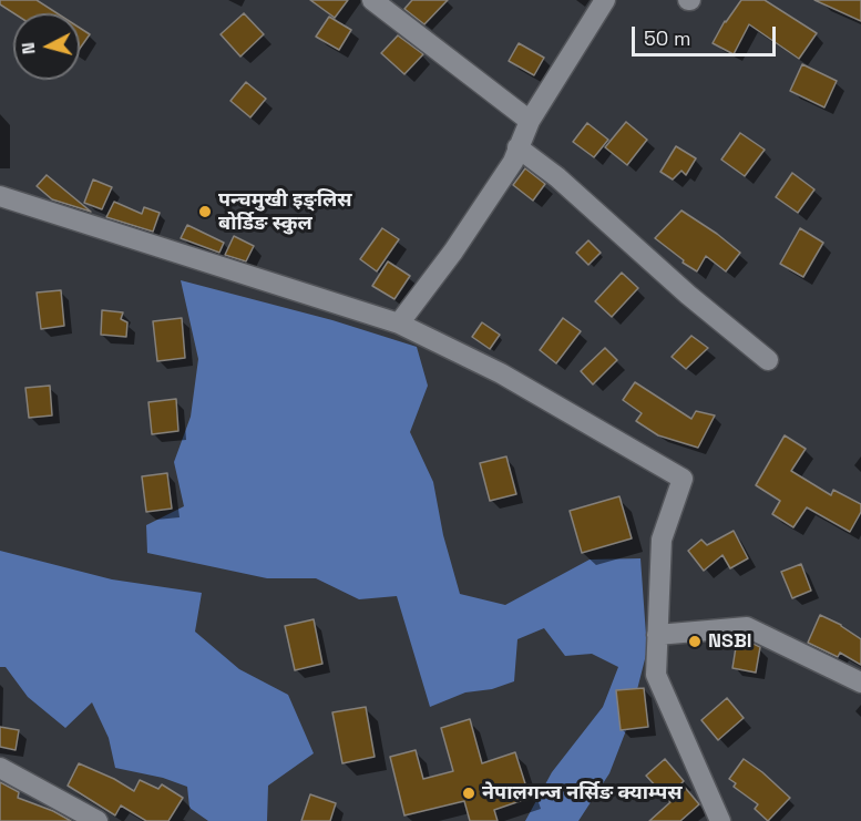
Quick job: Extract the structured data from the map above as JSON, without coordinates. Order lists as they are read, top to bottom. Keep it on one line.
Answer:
{"places":["पन्चमुखी इङ्लिस बोर्डिङ स्कुल","NSBI","नेपालगन्ज नर्सिङ क्याम्पस"],"scale_bar":"50 m","north":"left"}
